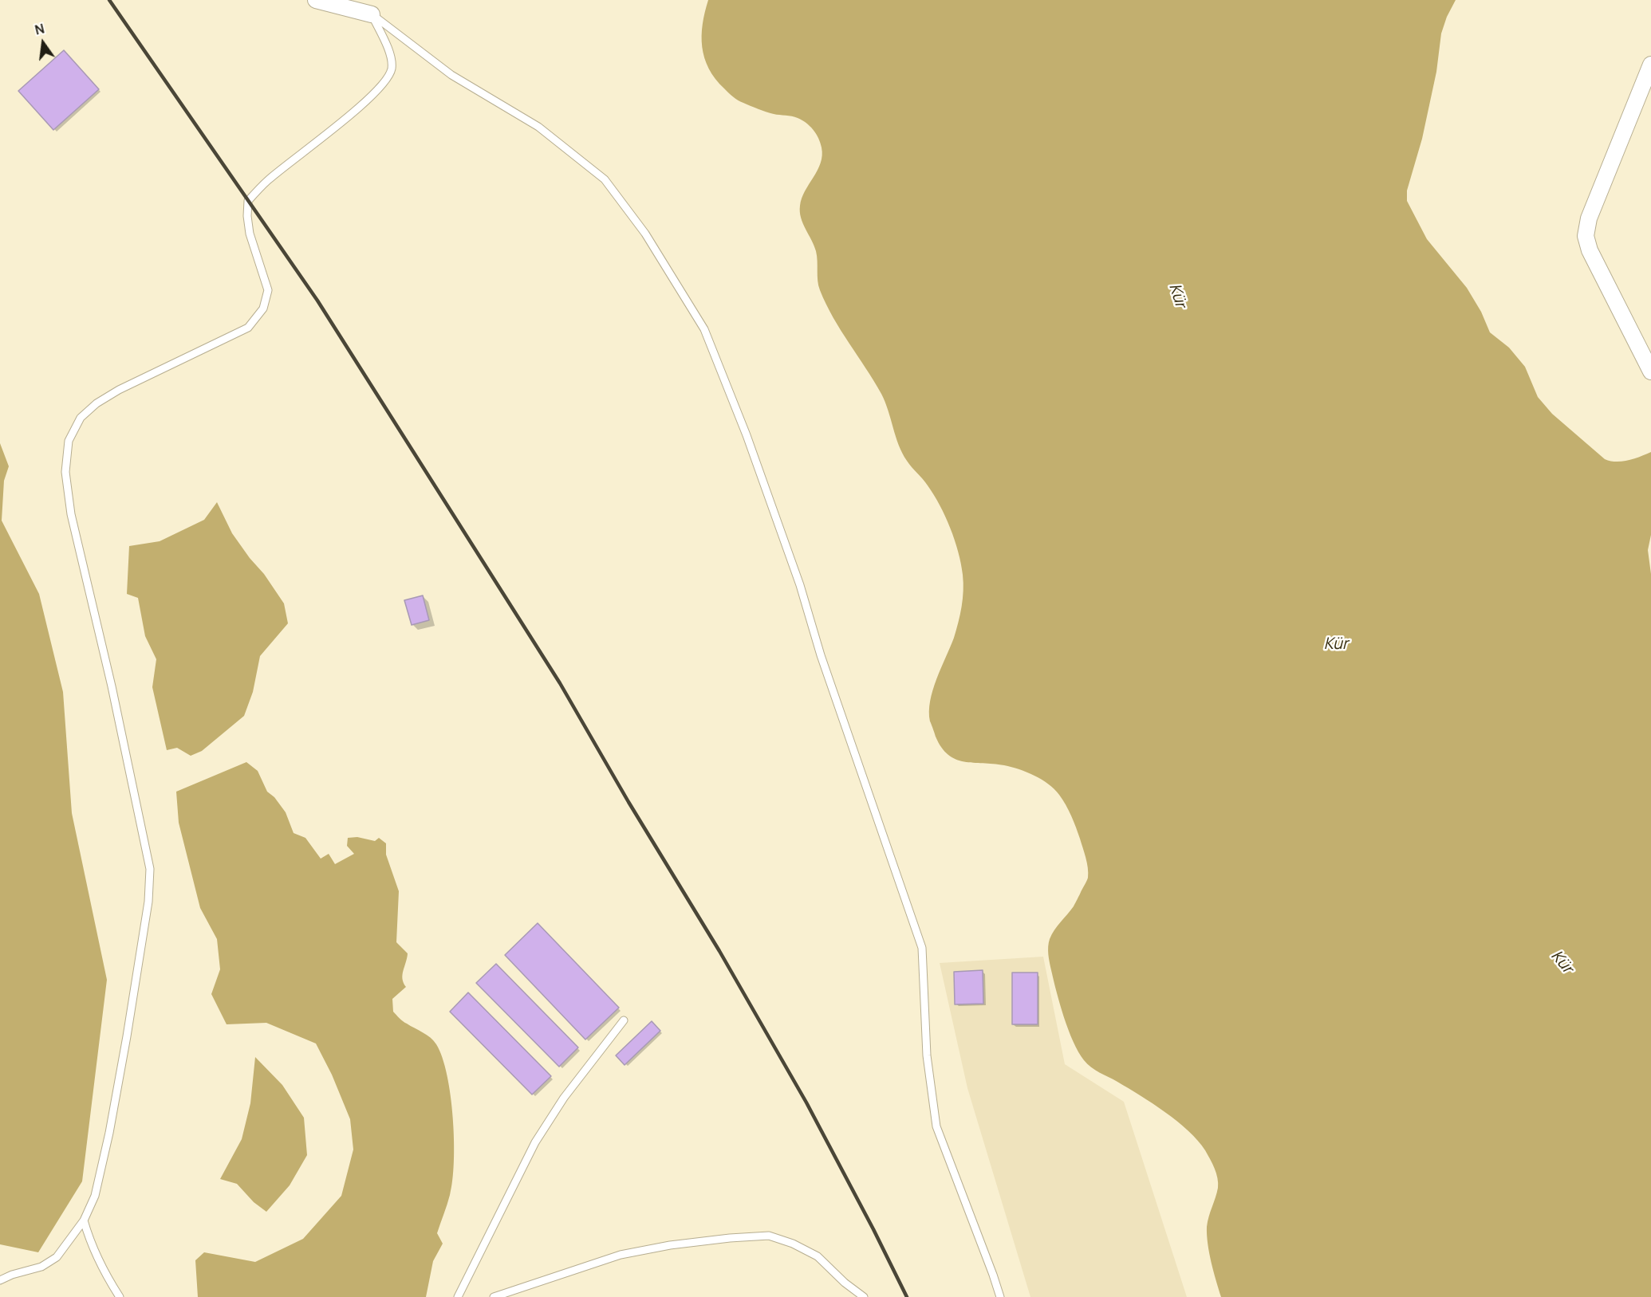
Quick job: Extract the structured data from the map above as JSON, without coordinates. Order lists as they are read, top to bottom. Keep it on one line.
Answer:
{"water":["Kür"],"north":"top"}
